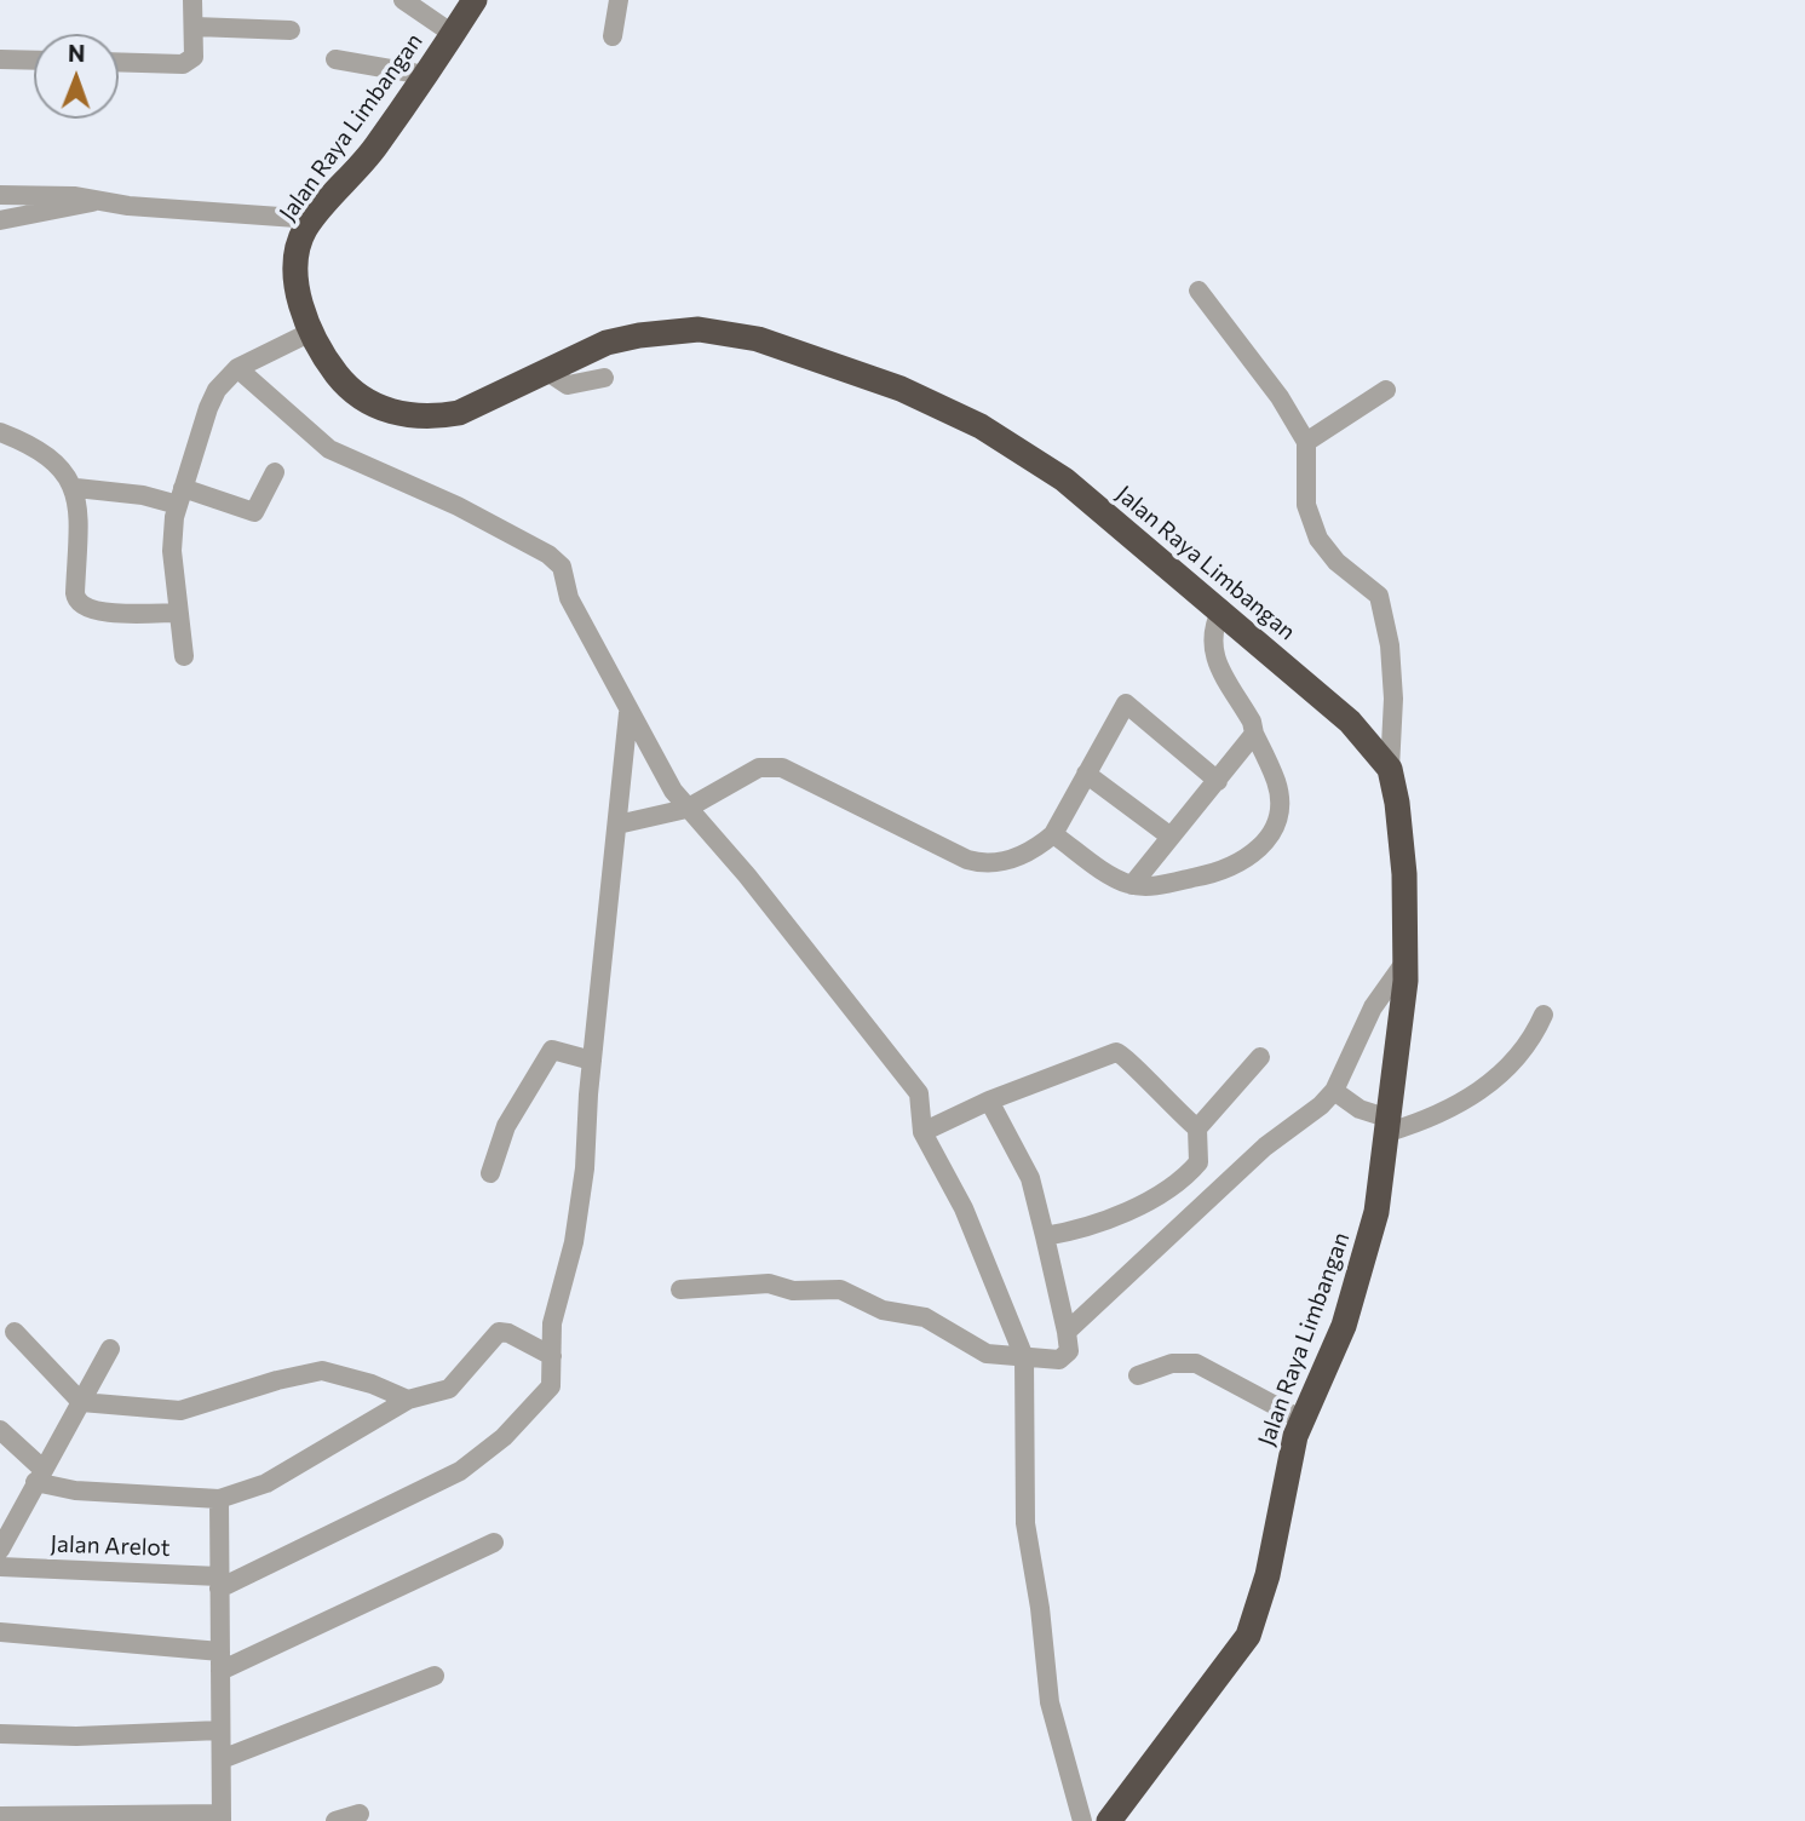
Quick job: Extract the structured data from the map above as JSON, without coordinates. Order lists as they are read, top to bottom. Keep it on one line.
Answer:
{"streets":{"highway":["Jalan Raya Limbangan"],"street":["Jalan Arelot"]},"north":"top"}
